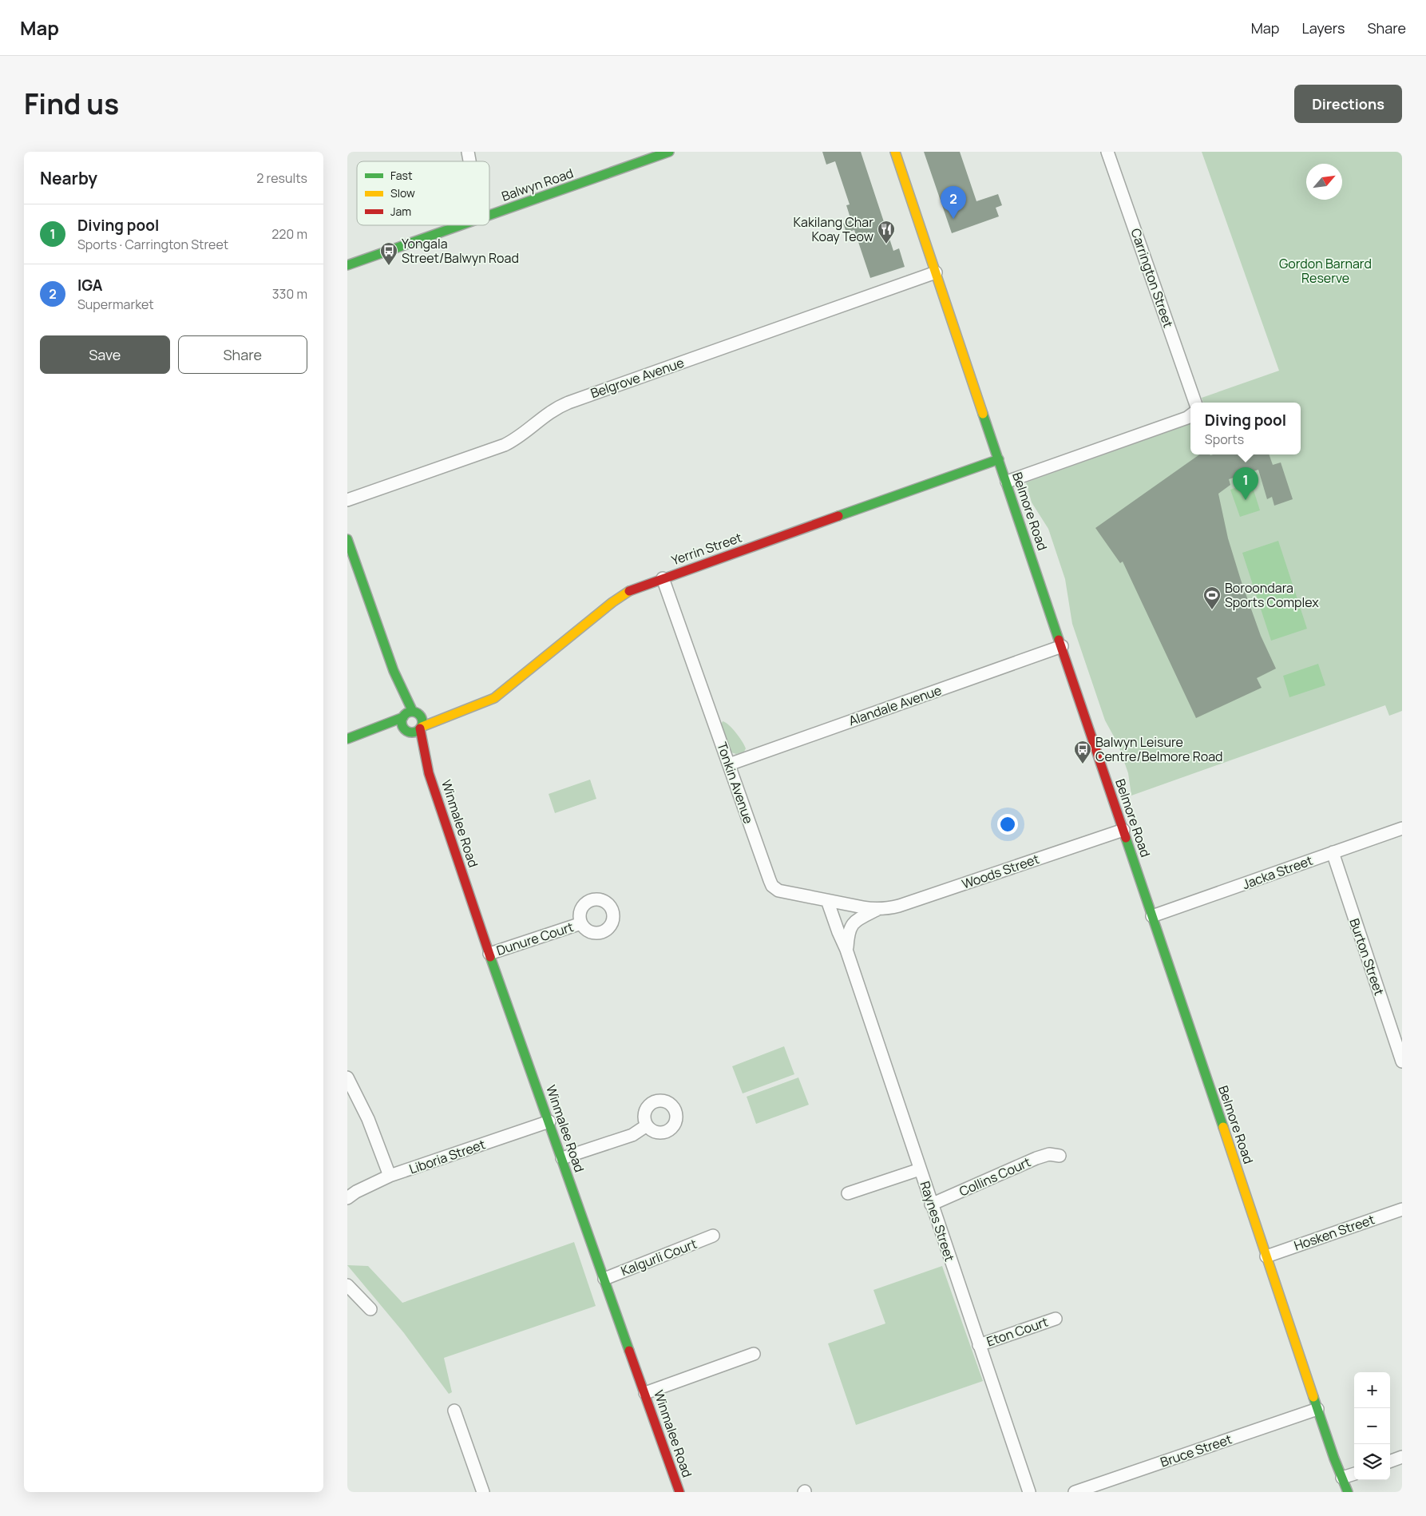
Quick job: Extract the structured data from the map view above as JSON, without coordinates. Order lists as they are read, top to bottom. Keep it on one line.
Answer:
{"streets":{"street":["Balwyn Road","Carrington Street","Belgrove Avenue","Belmore Road","Yerrin Street","Alandale Avenue","Tonkin Avenue","Winmalee Road","Woods Street","Jacka Street","Dunure Court","Burton Street","Liboria Street","Collins Court","Raynes Street","Hosken Street","Kalgurli Court","Eton Court","Bruce Street"]},"crossings":[["Belgrove Avenue","Belmore Road"],["Belmore Road","Yerrin Street"],["Belmore Road","Alandale Avenue"],["Belmore Road","Woods Street"],["Belmore Road","Jacka Street"],["Belmore Road","Hosken Street"],["Belmore Road","Bruce Street"],["Yerrin Street","Tonkin Avenue"],["Yerrin Street","Winmalee Road"],["Alandale Avenue","Tonkin Avenue"],["Tonkin Avenue","Woods Street"],["Tonkin Avenue","Raynes Street"],["Winmalee Road","Dunure Court"],["Winmalee Road","Liboria Street"],["Winmalee Road","Kalgurli Court"],["Woods Street","Raynes Street"],["Jacka Street","Burton Street"],["Collins Court","Raynes Street"],["Raynes Street","Eton Court"]],"parks":["Gordon Barnard Reserve"],"places":{"restaurant":["Kakilang Char Koay Teow"],"bus stop":["Yongala Street/Balwyn Road","Balwyn Leisure Centre/Belmore Road"],"sports":["Boroondara Sports Complex"]},"legend":["Fast","Slow","Jam"],"north":"top right","page":{"header":"Map","nav":["Map","Layers","Share"],"title":"Find us","buttons":["Directions",["Save","Share"]],"heading":["Nearby","2 results"],"pins":["2","1"],"list":[{"mark":"1","name":"Diving pool","note":"Sports · Carrington Street","value":"220 m"},{"mark":"2","name":"IGA","note":"Supermarket","value":"330 m"}],"popup":["Diving pool","Sports"],"map_buttons":["+","−"]}}
